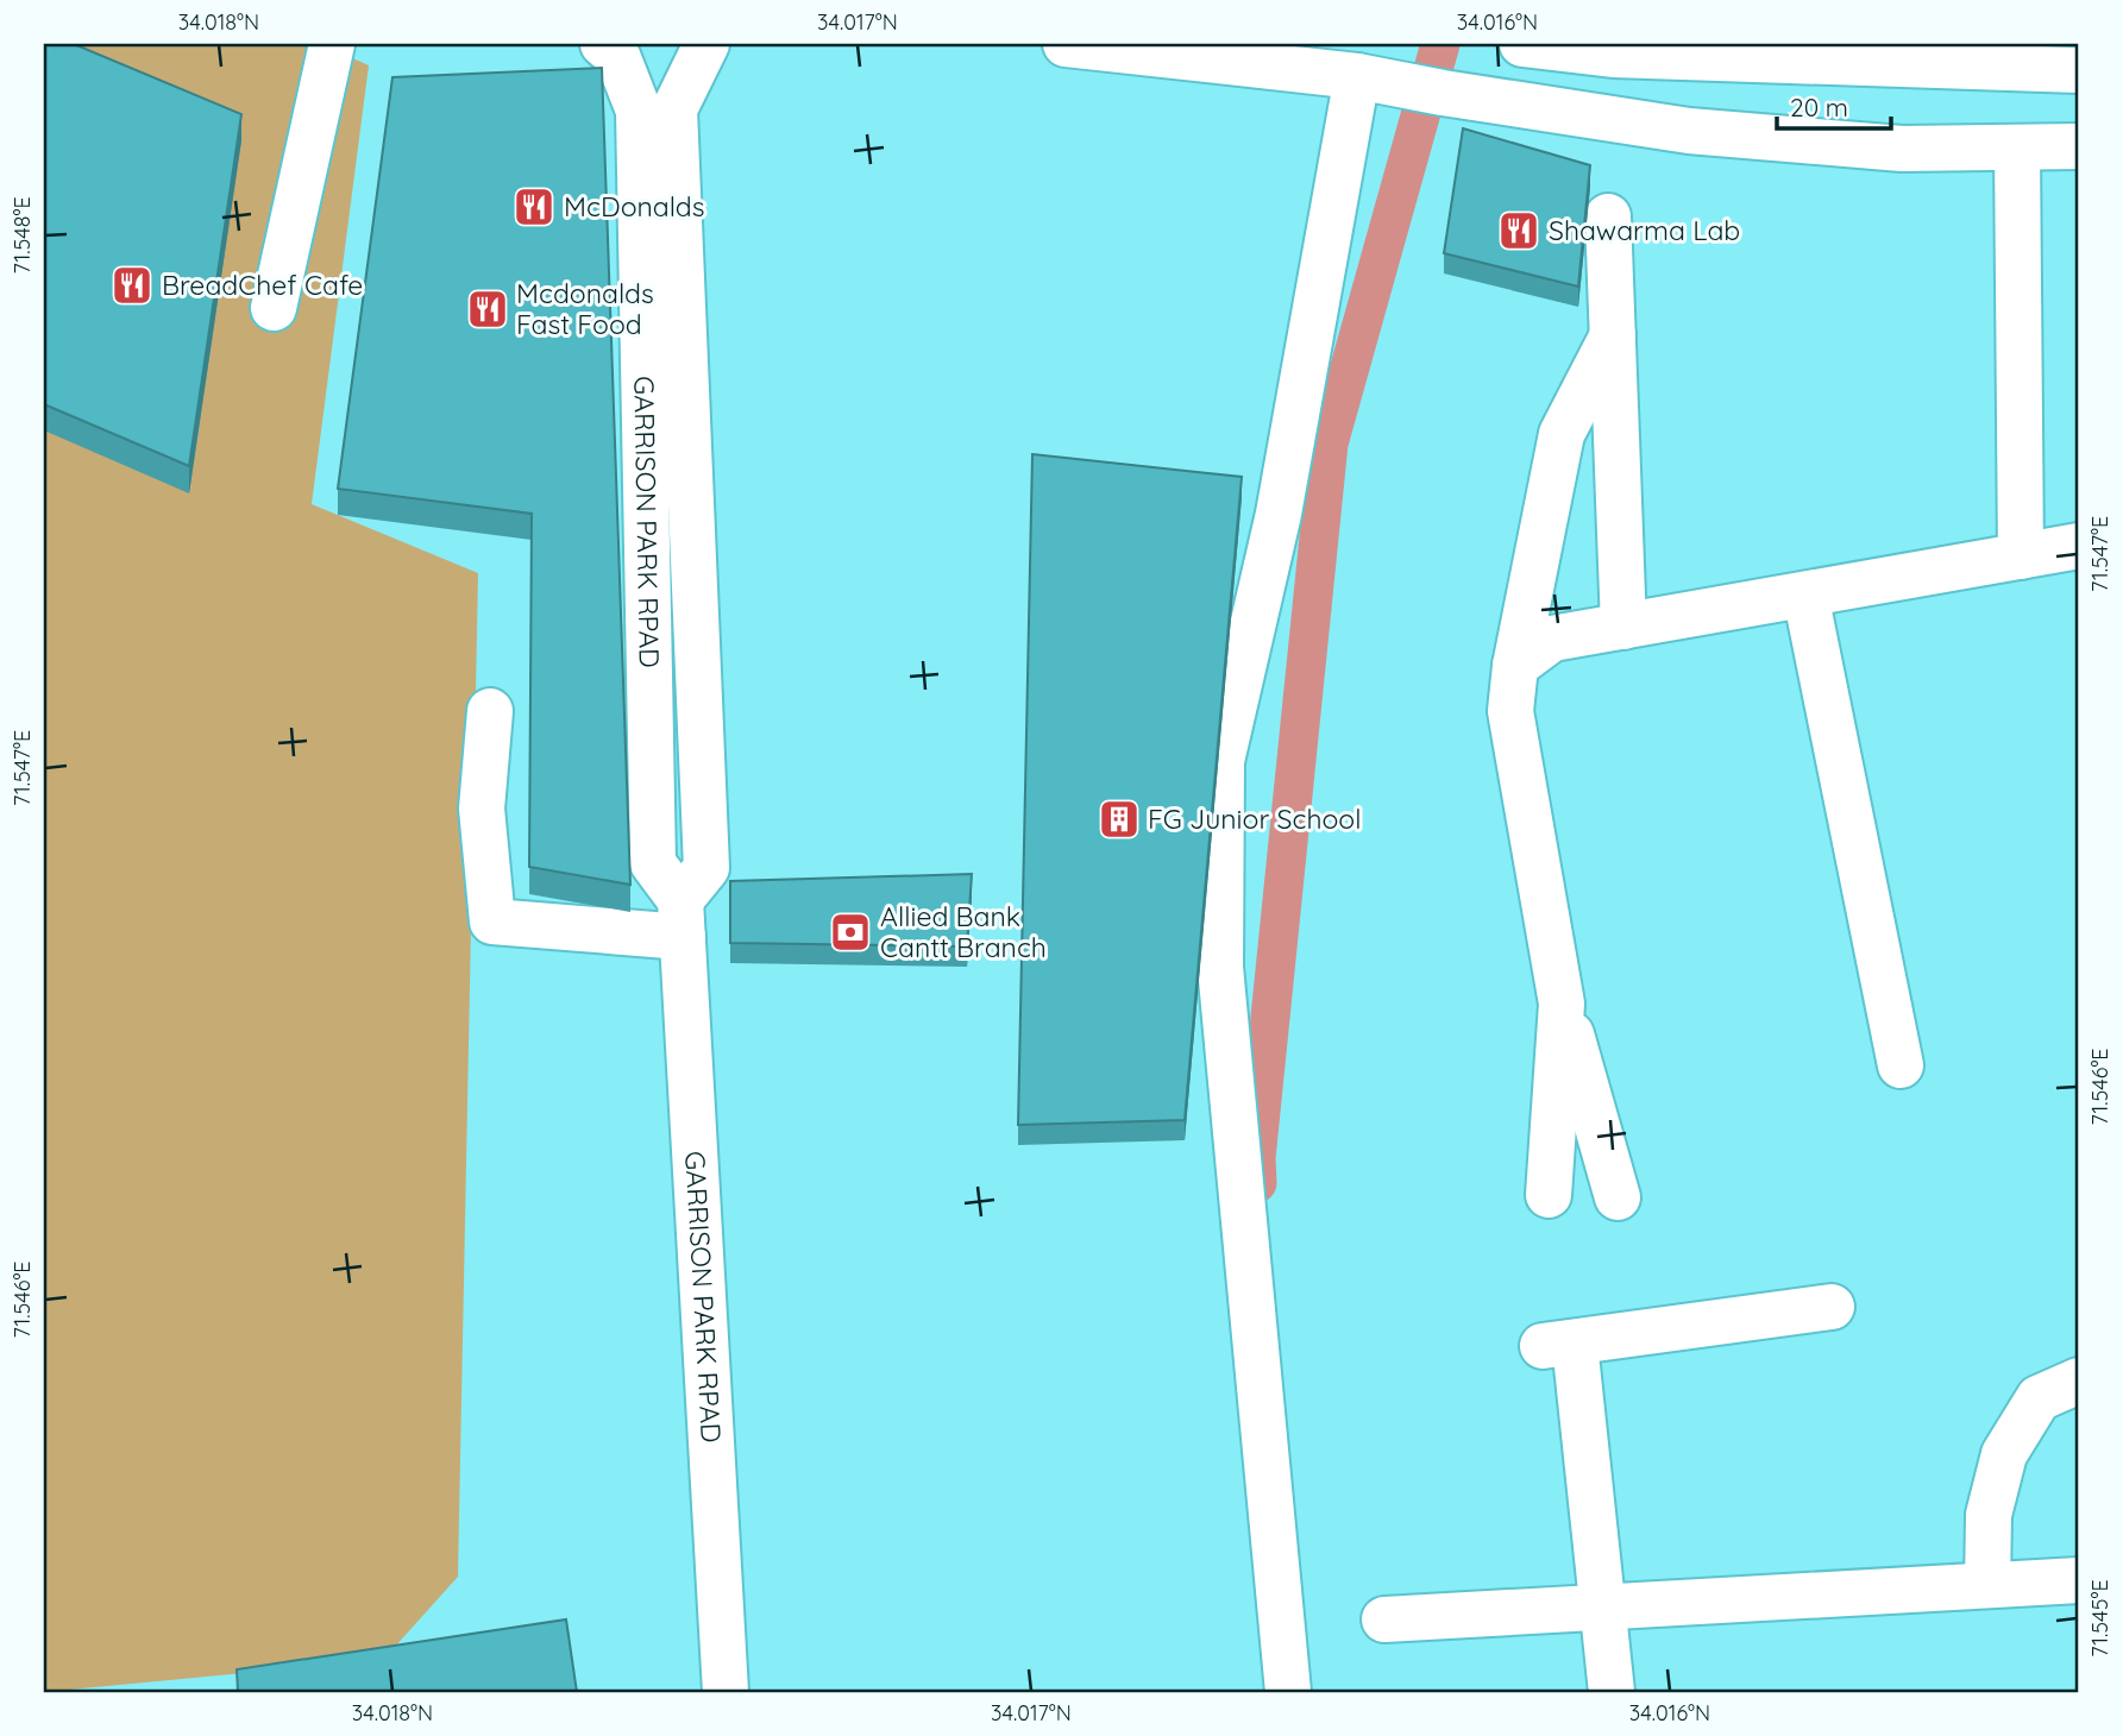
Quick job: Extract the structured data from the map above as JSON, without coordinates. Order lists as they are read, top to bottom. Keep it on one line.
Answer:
{"streets":{"street":["GARRISON PARK RPAD"]},"places":{"restaurant":["McDonalds","Shawarma Lab","BreadChef Cafe","Mcdonalds Fast Food"],"building":["FG Junior School"],"bank":["Allied Bank Cantt Branch"]},"scale_bar":"20 m","coordinates":["34.018°N","34.017°N","34.016°N","71.548°E","71.547°E","71.546°E","71.545°E"]}
